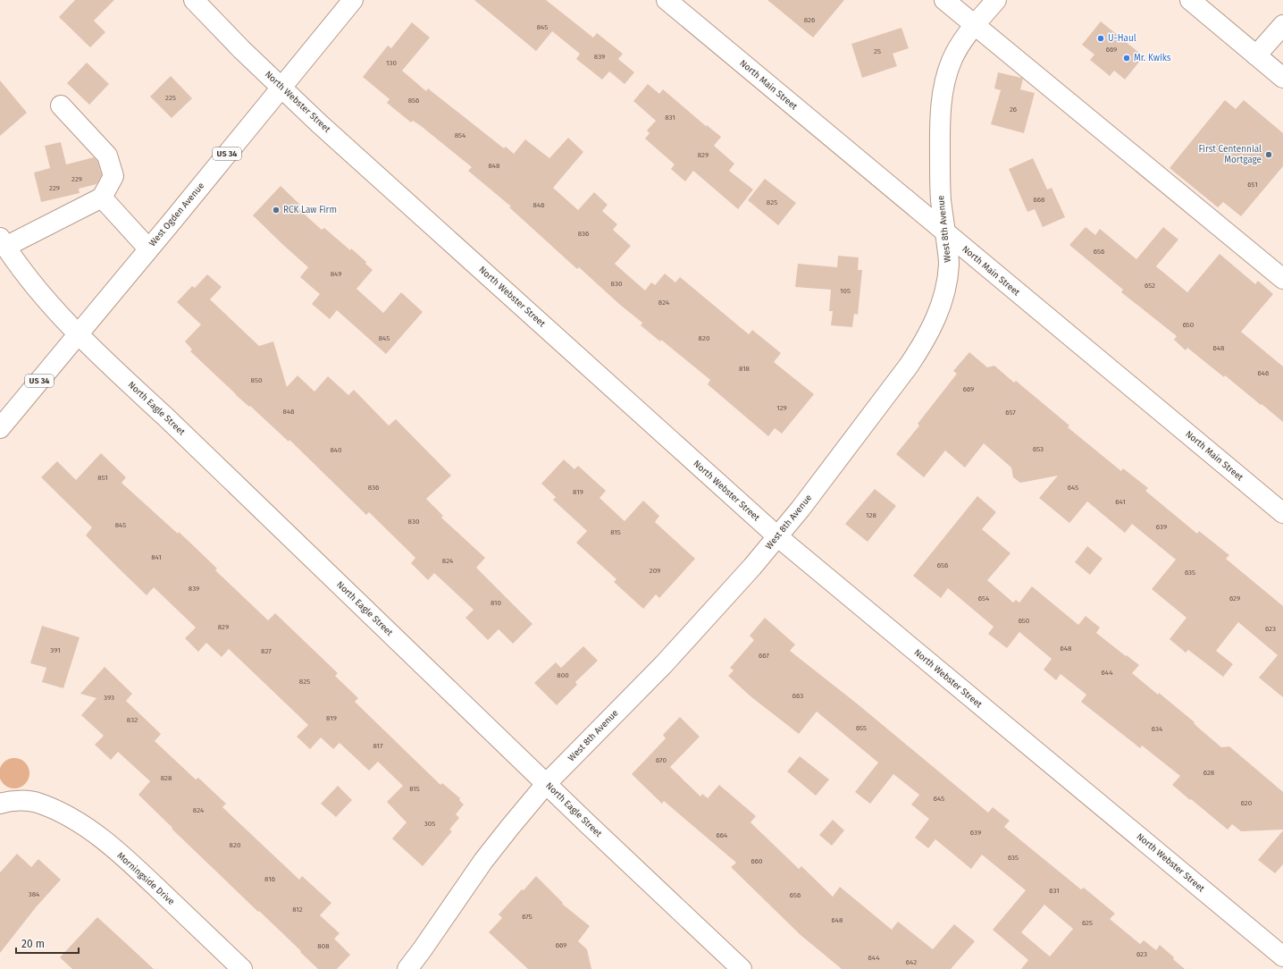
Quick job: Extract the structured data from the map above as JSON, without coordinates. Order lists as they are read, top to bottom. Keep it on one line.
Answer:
{"streets":{"street":["North Main Street","North Webster Street","US 34","West Ogden Avenue","West 8th Avenue","North Eagle Street","Morningside Drive"]},"crossings":[["North Main Street","West 8th Avenue"],["North Webster Street","West Ogden Avenue"],["North Webster Street","West 8th Avenue"],["West Ogden Avenue","North Eagle Street"],["West 8th Avenue","North Eagle Street"]],"places":["U-Haul","Mr. Kwiks","First Centennial Mortgage","RCK Law Firm"],"house_numbers":["826","845","669","25","839","130","225","856","26","831","854","829","848","229","651","229","668","825","846","836","656","849","830","652","105","824","650","845","820","648","818","646","850","669","129","846","657","653","840","851","836","645","819","641","128","830","845","639","815","841","824","656","209","635","839","654","629","810","650","829","623","648","391","827","667","644","800","825","663","393","819","832","655","634","817","670","628","828","815","645","620","824","305","639","664","820","635","660","816","631","384","656","812","675","648","625","669","808","623","644","642"],"scale_bar":"20 m"}
